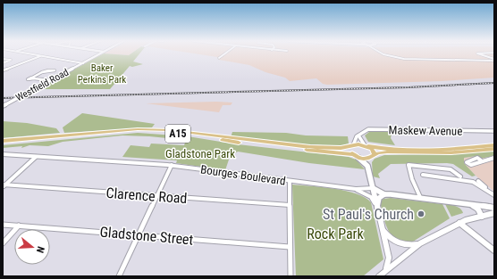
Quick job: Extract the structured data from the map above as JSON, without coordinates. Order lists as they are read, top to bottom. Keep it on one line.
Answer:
{"streets":{"main road":["A15"],"street":["Westfield Road","Maskew Avenue","Bourges Boulevard","Clarence Road","Gladstone Street"]},"parks":["Baker Perkins Park","Gladstone Park","Rock Park"],"places":["St Paul's Church"],"north":"right"}
